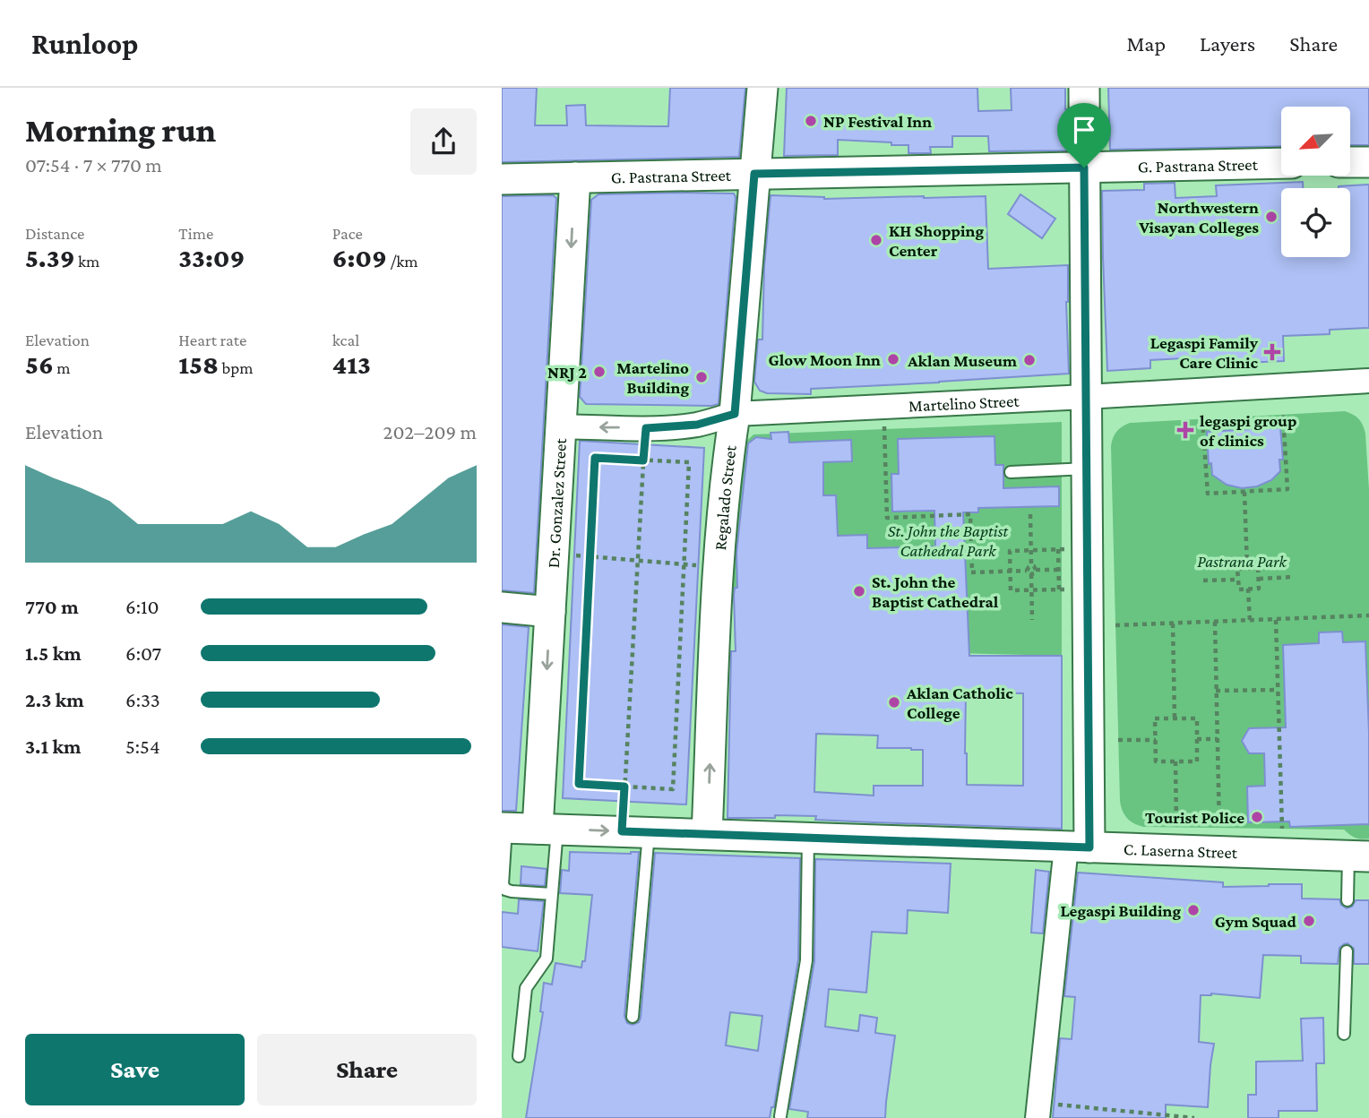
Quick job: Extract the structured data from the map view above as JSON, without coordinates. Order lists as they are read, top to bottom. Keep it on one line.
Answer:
{"streets":{"street":["G. Pastrana Street","Martelino Street","Regalado Street","Dr. Gonzalez Street","C. Laserna Street"]},"crossings":[["G. Pastrana Street","Regalado Street"],["G. Pastrana Street","Dr. Gonzalez Street"],["Martelino Street","Regalado Street"],["Martelino Street","Dr. Gonzalez Street"],["Regalado Street","C. Laserna Street"],["Dr. Gonzalez Street","C. Laserna Street"]],"one_way":["Regalado Street","Dr. Gonzalez Street"],"parks":["St. John the Baptist Cathedral Park","Pastrana Park"],"places":{"other":["NP Festival Inn","Northwestern Visayan Colleges","KH Shopping Center","Glow Moon Inn","Aklan Museum","NRJ 2","Martelino Building","St. John the Baptist Cathedral","Aklan Catholic College","Tourist Police","Legaspi Building","Gym Squad"],"health":["Legaspi Family Care Clinic","legaspi group of clinics"]},"north":"bottom left","page":{"header":"Runloop","nav":["Map","Layers","Share"],"heading":["Morning run","07:54 · 7 × 770 m"],"stats":[["Distance","5.39 km"],["Time","33:09"],["Pace","6:09 /km"],["Elevation","56 m"],["Heart rate","158 bpm"],["kcal","413"]],"chart":["Elevation","202–209 m"],"list":[{"name":"770 m","note":"6:10"},{"name":"1.5 km","note":"6:07"},{"name":"2.3 km","note":"6:33"},{"name":"3.1 km","note":"5:54"}],"buttons":["Save","Share"]}}
